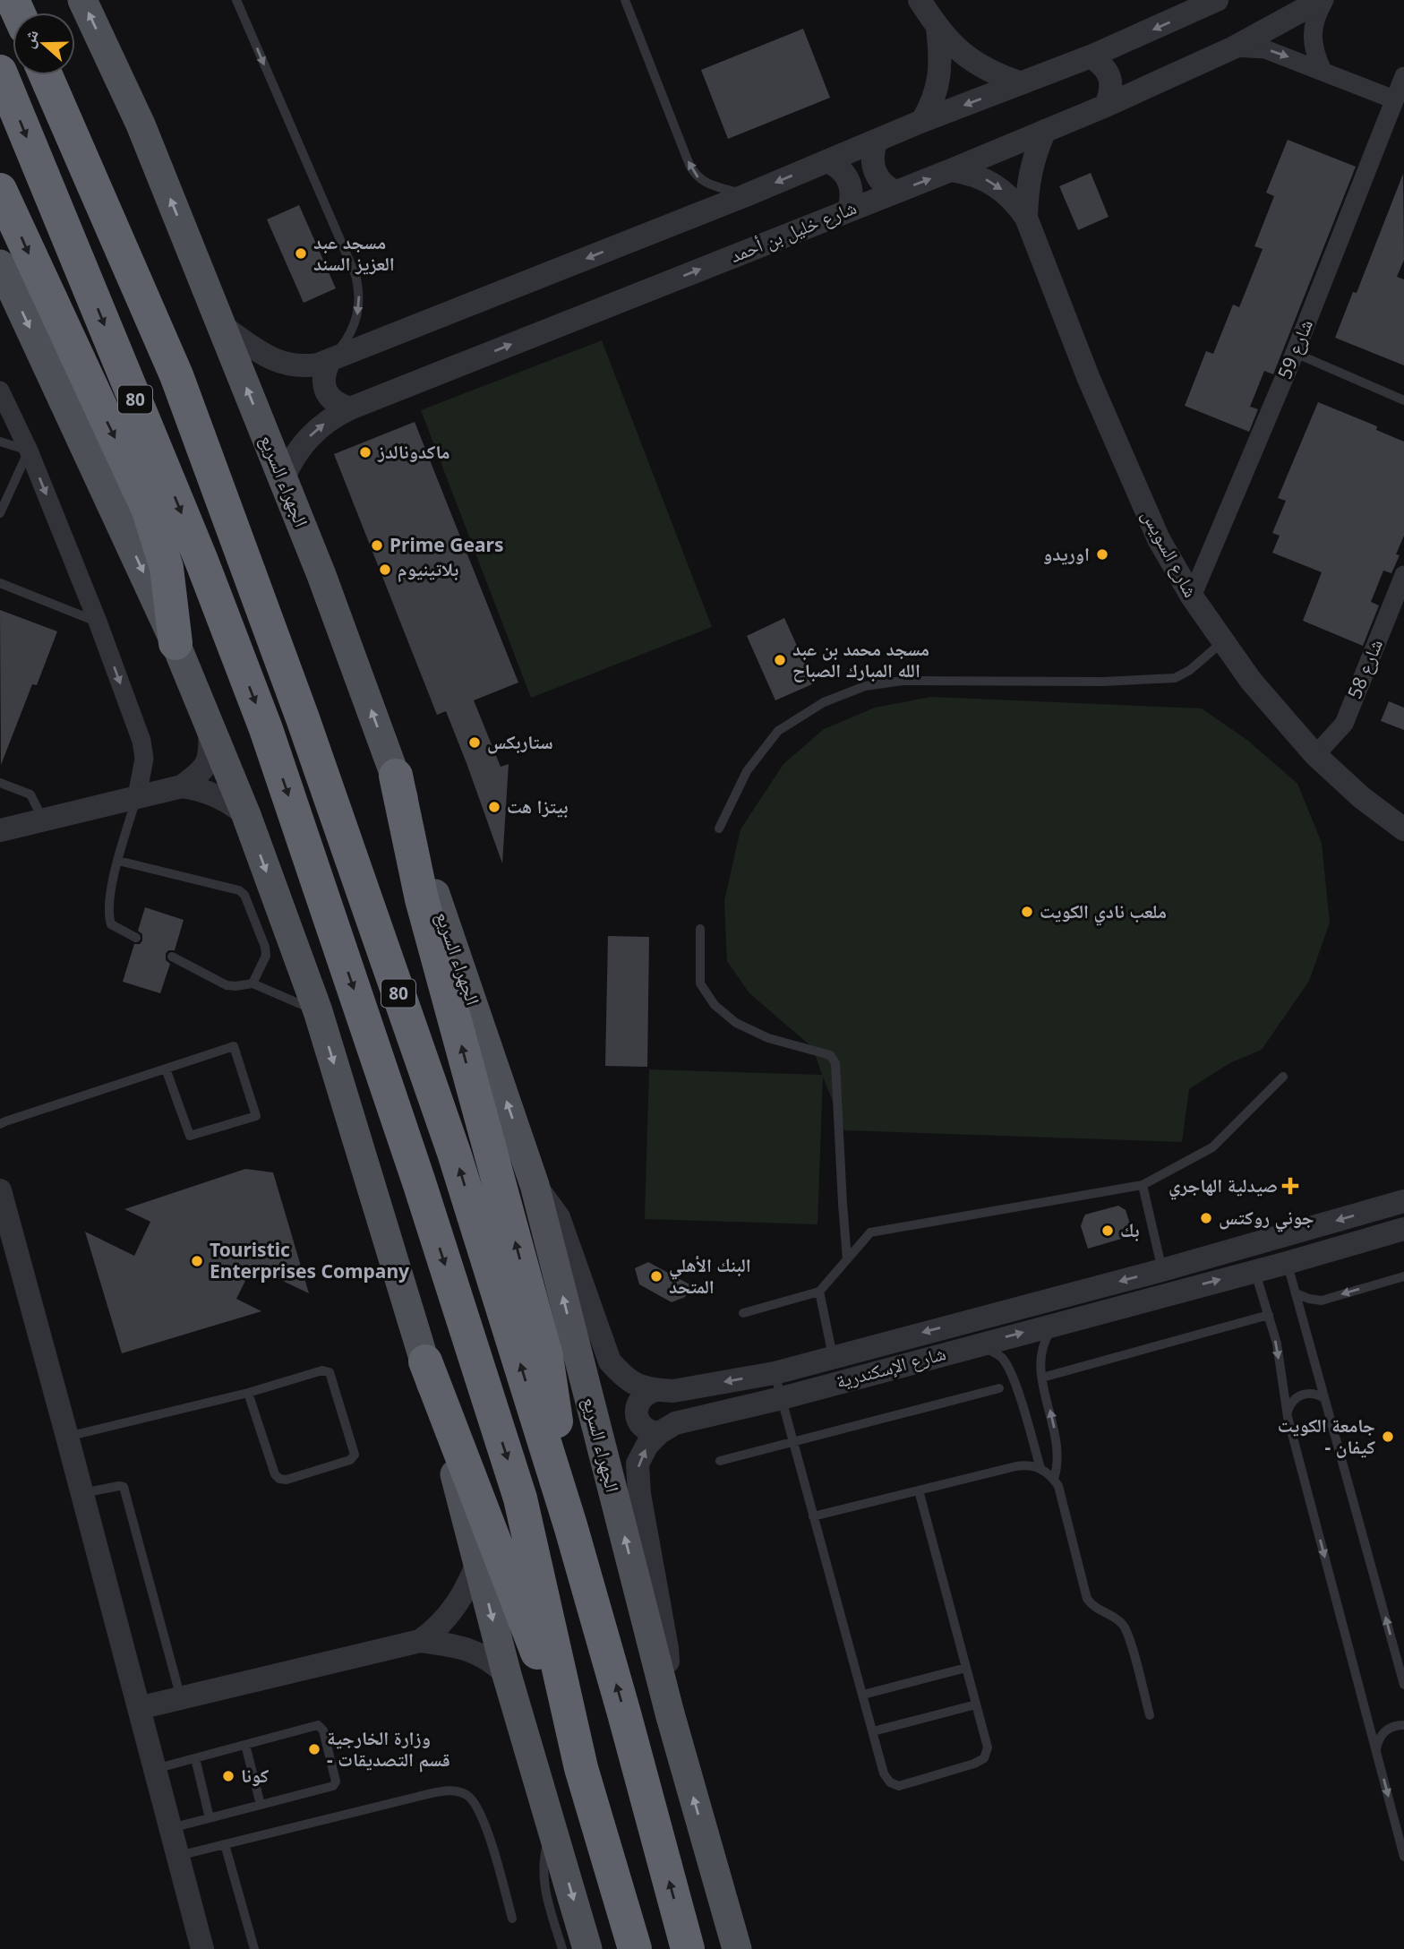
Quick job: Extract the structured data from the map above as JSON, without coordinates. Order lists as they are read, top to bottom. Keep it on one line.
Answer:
{"streets":{"highway":["80"],"main road":["الجهراء السريع"],"street":["شارع خليل بن أحمد","شارع 59","شارع السويس","شارع 58","شارع الإسكندرية"]},"crossings":[["شارع خليل بن أحمد","الجهراء السريع"],["شارع خليل بن أحمد","شارع السويس"],["شارع 59","شارع السويس"],["الجهراء السريع","شارع الإسكندرية"],["شارع السويس","شارع 58"]],"places":{"other":["مسجد عبد العزيز السند","ماكدونالدز","Prime Gears","اوريدو","بلاتينيوم","مسجد محمد بن عبد الله المبارك الصباح","ستاربكس","بيتزا هت","ملعب نادي الكويت","جوني روكتس","بك","Touristic Enterprises Company","البنك الأهلي المتحد","جامعة الكويت - كيفان","وزارة الخارجية - قسم التصديقات","كونا"],"health":["صيدلية الهاجري"]},"north":"left"}
